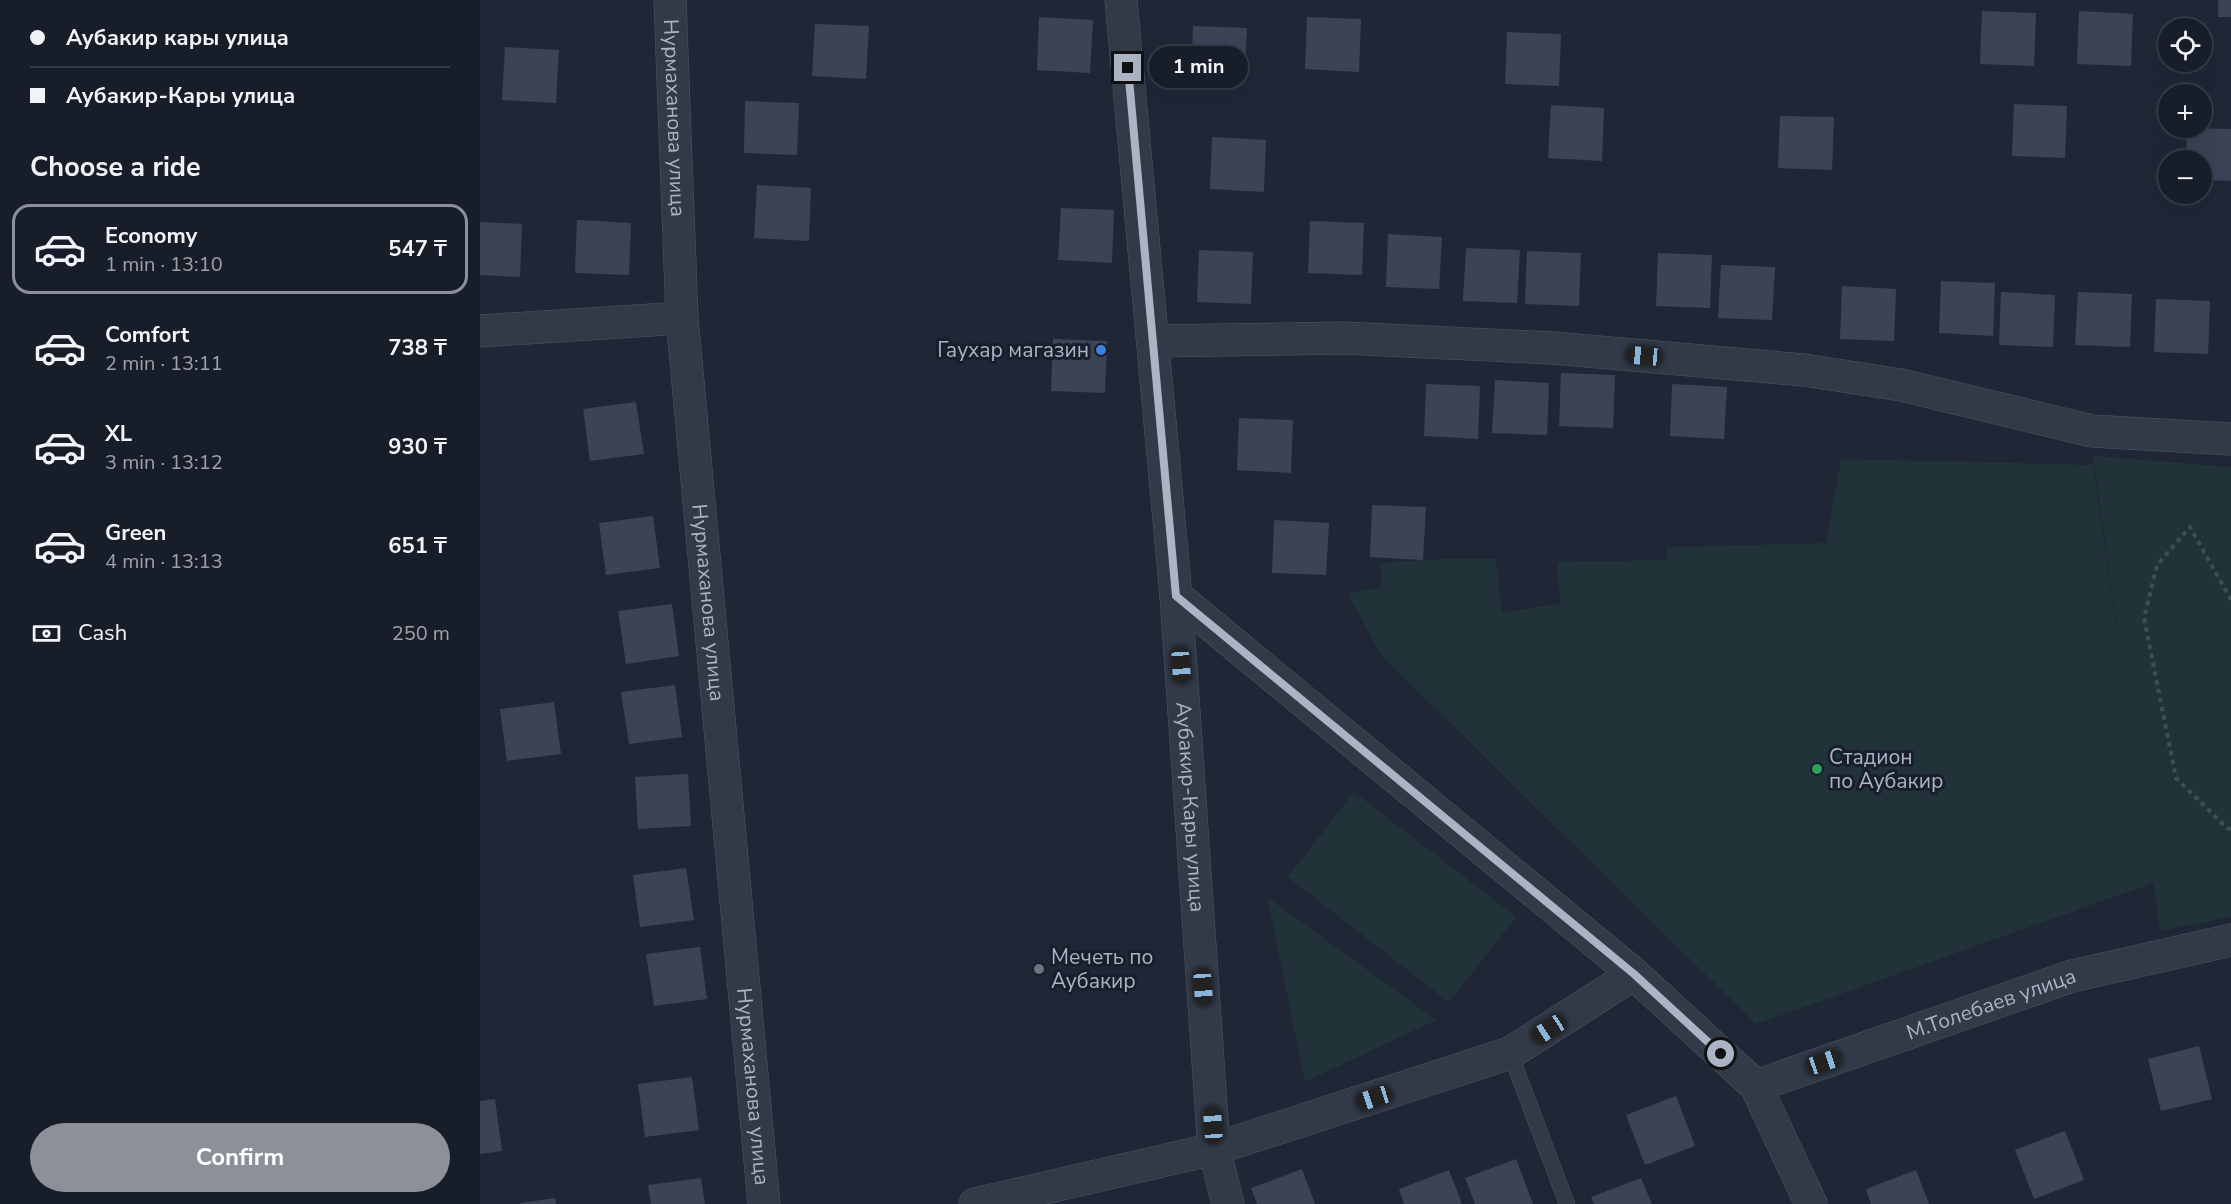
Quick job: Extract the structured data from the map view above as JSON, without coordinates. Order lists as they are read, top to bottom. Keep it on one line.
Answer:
{"streets":{"street":["Нурмаханова улица","Аубакир-Кары улица","М.Толебаев улица"]},"places":["Гаухар магазин","Стадион по Аубакир","Мечеть по Аубакир"],"page":{"banner":["Аубакир кары улица","Аубакир-Кары улица"],"map_buttons":["+","−"],"bubble":"1 min","heading":"Choose a ride","list":[{"name":"Economy","note":"1 min · 13:10","value":"547 ₸"},{"name":"Comfort","note":"2 min · 13:11","value":"738 ₸"},{"name":"XL","note":"3 min · 13:12","value":"930 ₸"},{"name":"Green","note":"4 min · 13:13","value":"651 ₸"}],"pay":["Cash","250 m"],"buttons":"Confirm"}}
